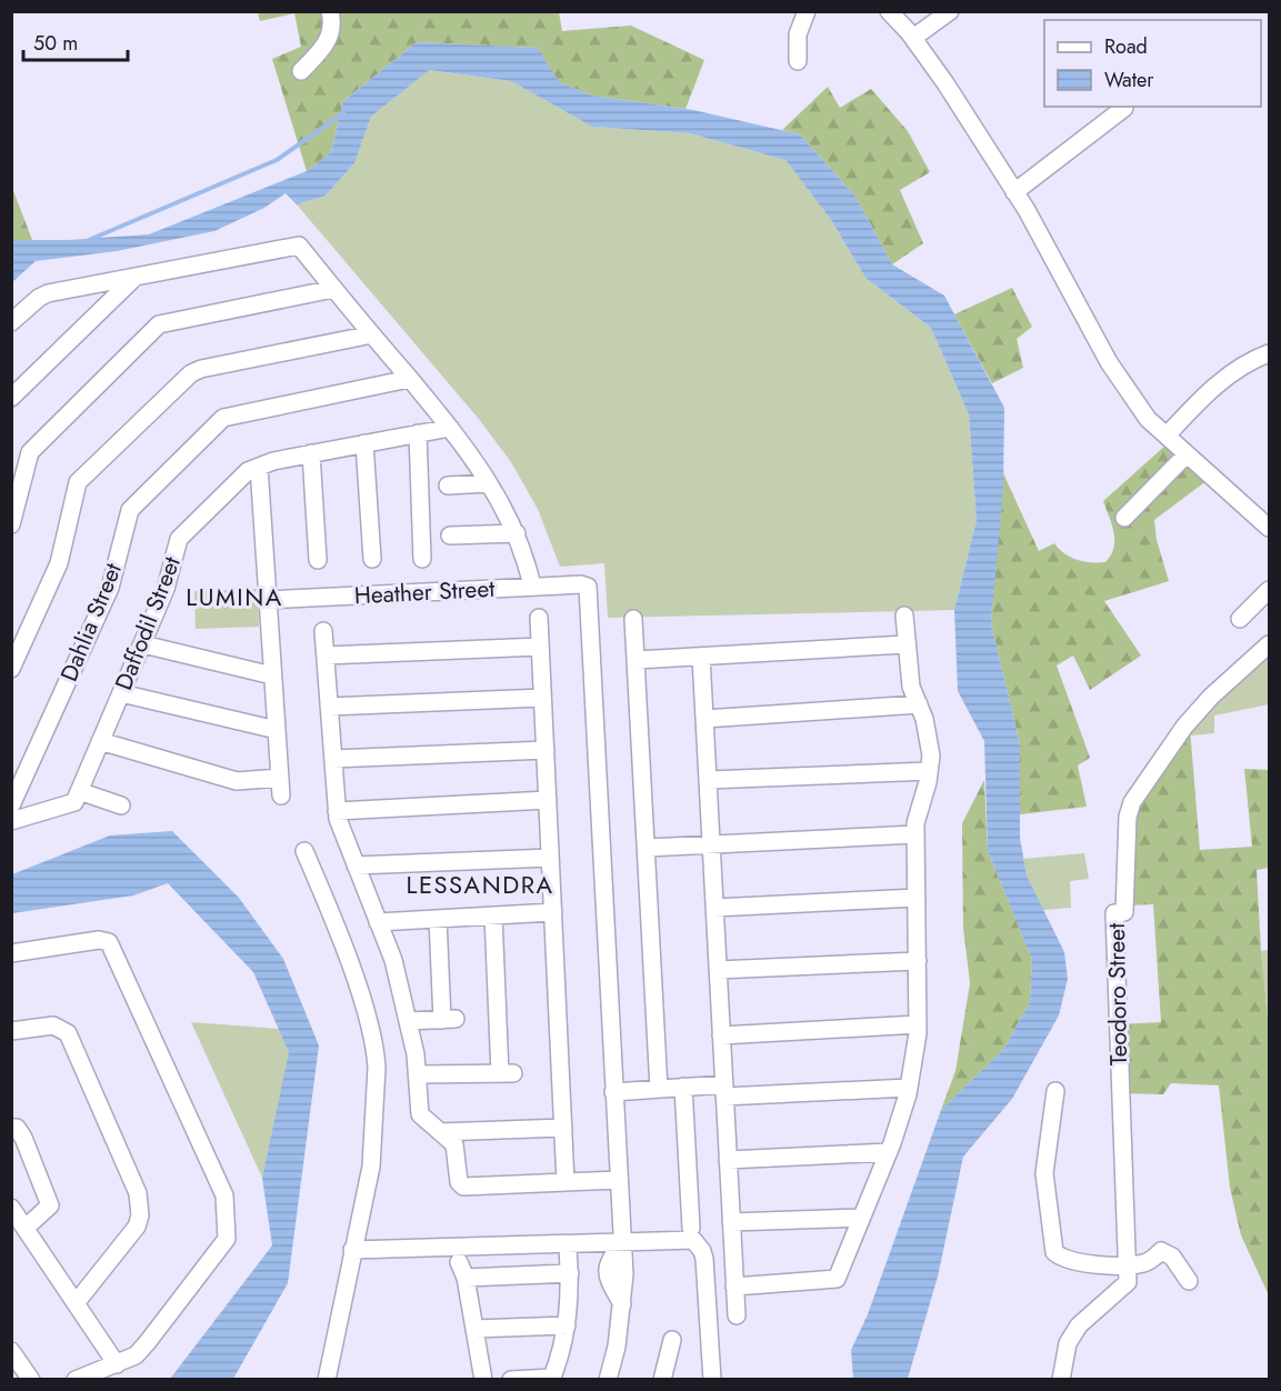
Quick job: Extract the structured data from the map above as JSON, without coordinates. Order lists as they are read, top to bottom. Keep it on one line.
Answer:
{"streets":{"street":["Heather Street","Dahlia Street","Daffodil Street","Teodoro Street"]},"districts":["LUMINA","LESSANDRA"],"legend":["Road","Water"],"scale_bar":"50 m"}
